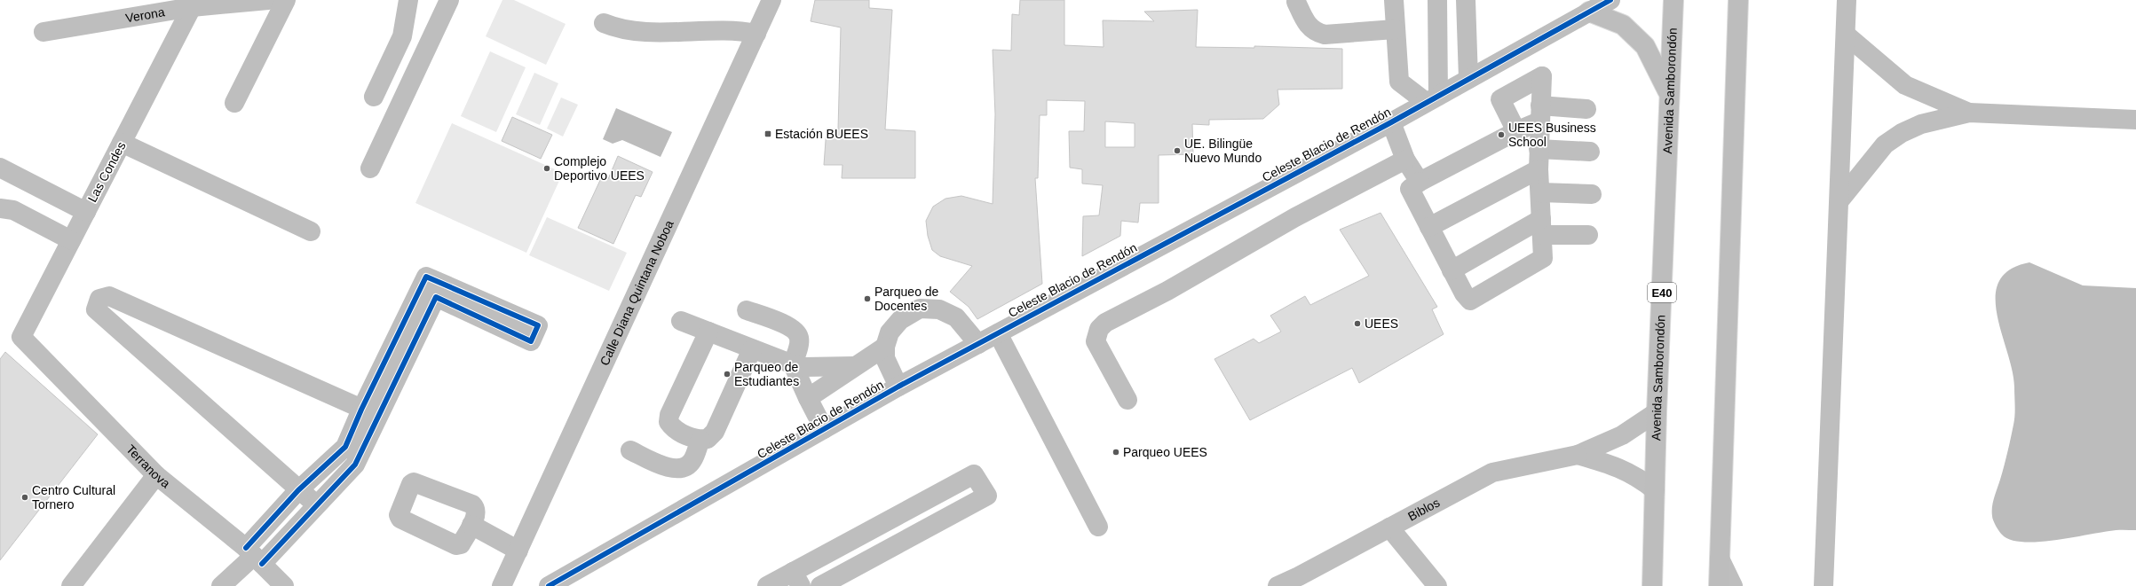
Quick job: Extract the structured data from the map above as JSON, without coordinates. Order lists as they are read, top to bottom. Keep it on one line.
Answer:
{"streets":{"highway":["Avenida Samborondón","E40"],"street":["Verona","Celeste Blacio de Rendón","Las Condes","Calle Diana Quintana Noboa","Terranova","Biblos"]},"crossings":[["Verona","Las Condes"],["Avenida Samborondón","Biblos"],["Las Condes","Terranova"]],"places":{"transit":["Estación BUEES"],"other":["UEES Business School","UE. Bilingüe Nuevo Mundo","Complejo Deportivo UEES","Parqueo de Docentes","UEES","Parqueo de Estudiantes","Parqueo UEES","Centro Cultural Tornero"]}}
